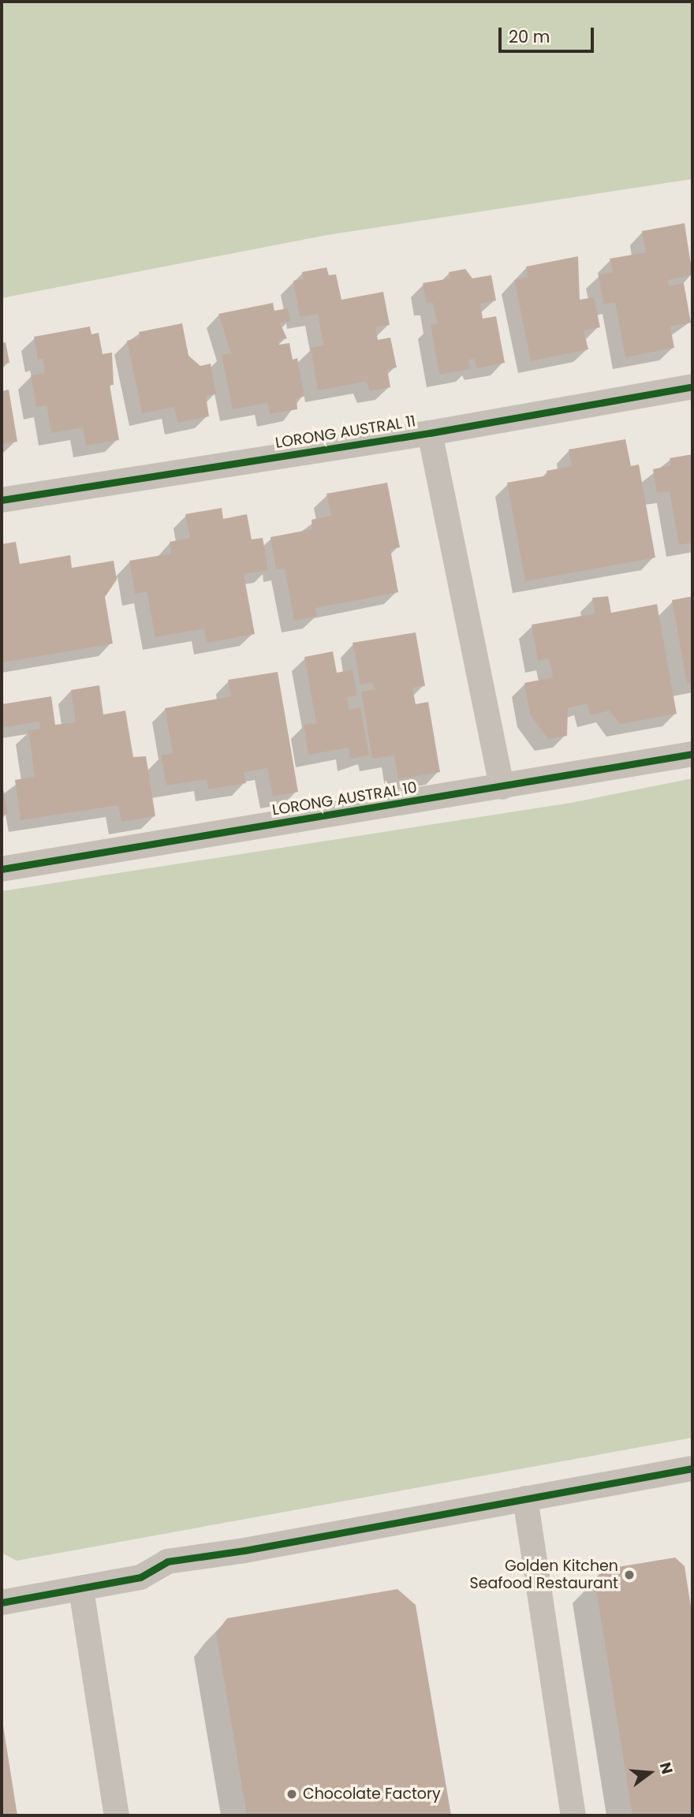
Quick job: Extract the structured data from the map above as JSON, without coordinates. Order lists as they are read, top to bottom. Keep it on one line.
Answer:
{"streets":{"street":["LORONG AUSTRAL 11","LORONG AUSTRAL 10"]},"places":["Golden Kitchen Seafood Restaurant","Chocolate Factory"],"scale_bar":"20 m","north":"right"}
